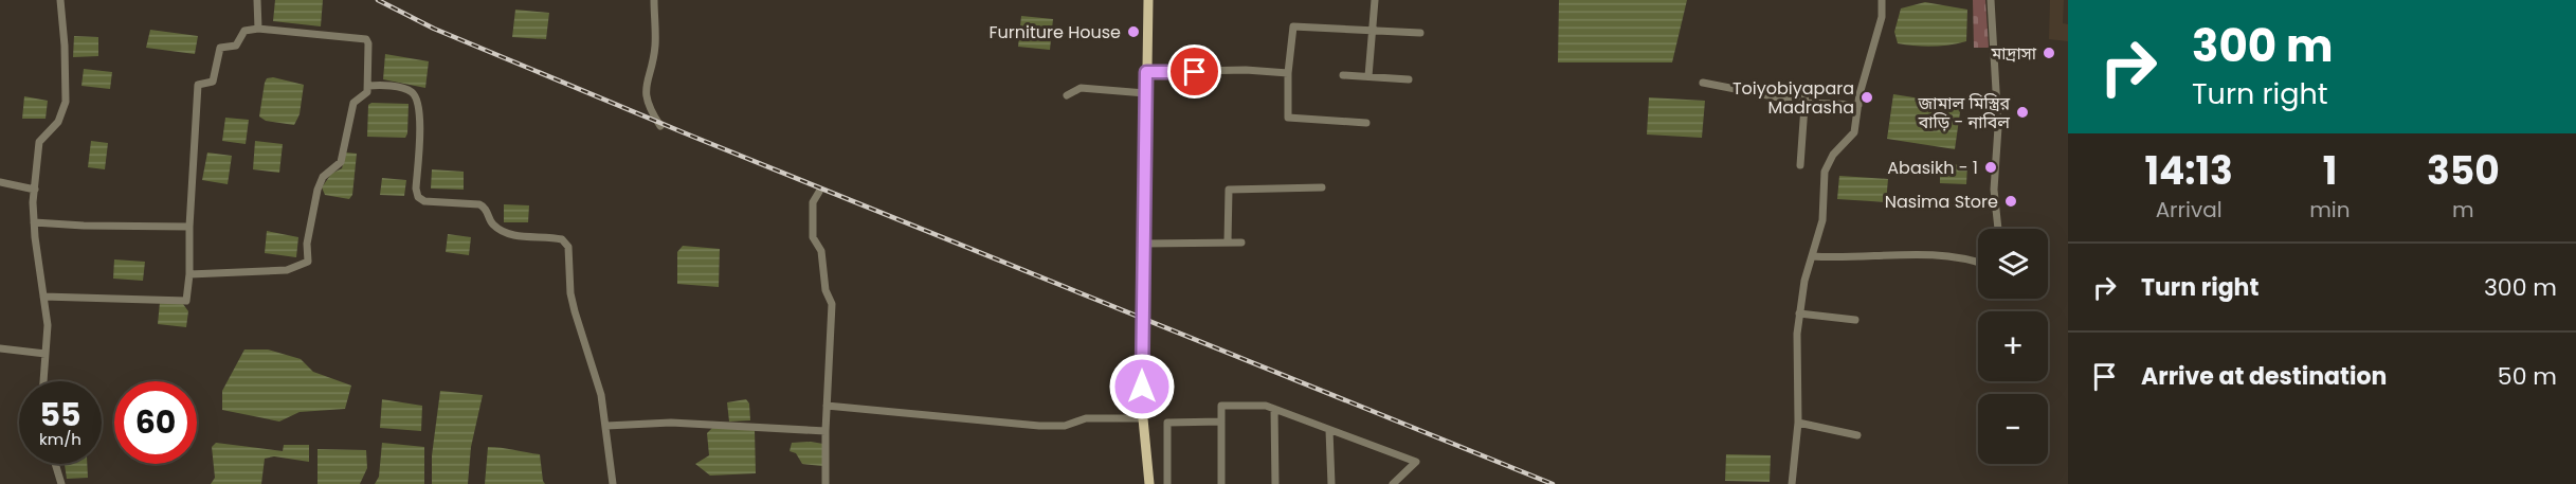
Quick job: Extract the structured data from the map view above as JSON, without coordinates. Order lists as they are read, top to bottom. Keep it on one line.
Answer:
{"places":["Furniture House","মাদ্রাসা","Toiyobiyapara Madrasha","জামাল মিস্ত্রির বাড়ি - নাবিল","Abasikh - 1","Nasima Store"],"page":{"turn":["300 m","Turn right"],"eta":["14:13","Arrival","1","min","350","m"],"map_buttons":["+","−"],"list":[{"name":"Turn right","value":"300 m"},{"name":"Arrive at destination","value":"50 m"}],"speed":"55 km/h","limit":"60"}}
